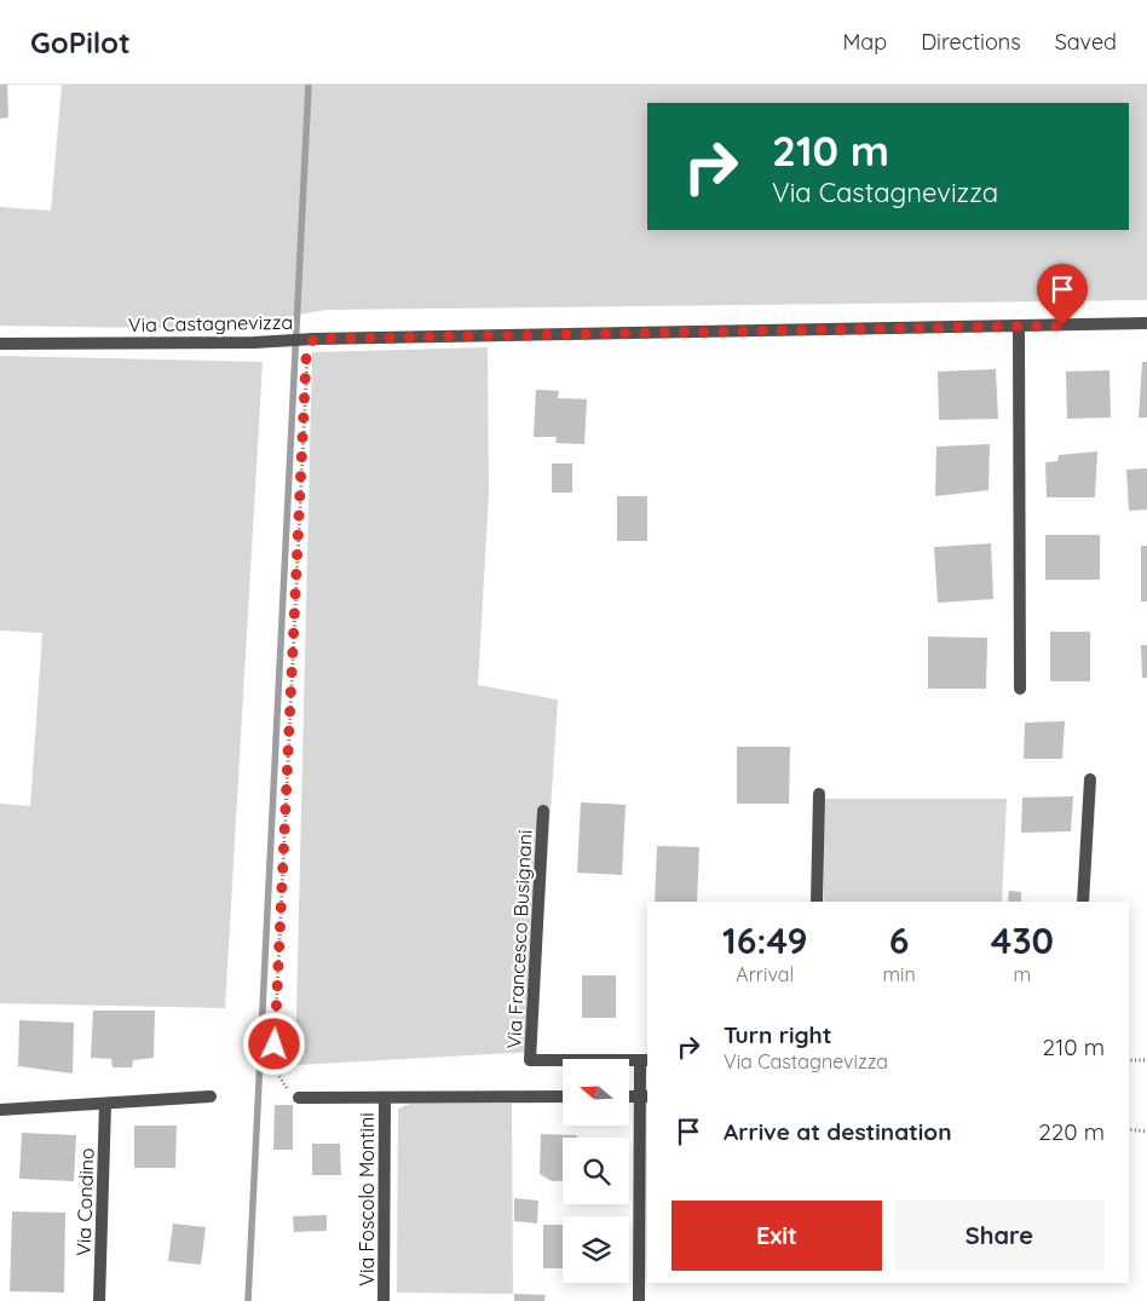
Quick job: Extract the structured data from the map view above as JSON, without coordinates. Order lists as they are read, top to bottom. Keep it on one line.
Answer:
{"streets":{"street":["Via Castagnevizza","Via Francesco Busignani","Via Foscolo Montini","Via Condino"]},"north":"left","page":{"header":"GoPilot","nav":["Map","Directions","Saved"],"turn":["210 m","Via Castagnevizza"],"eta":["16:49","Arrival","6","min","430","m"],"list":[{"name":"Turn right","note":"Via Castagnevizza","value":"210 m"},{"name":"Arrive at destination","value":"220 m"}],"buttons":["Exit","Share"]}}
